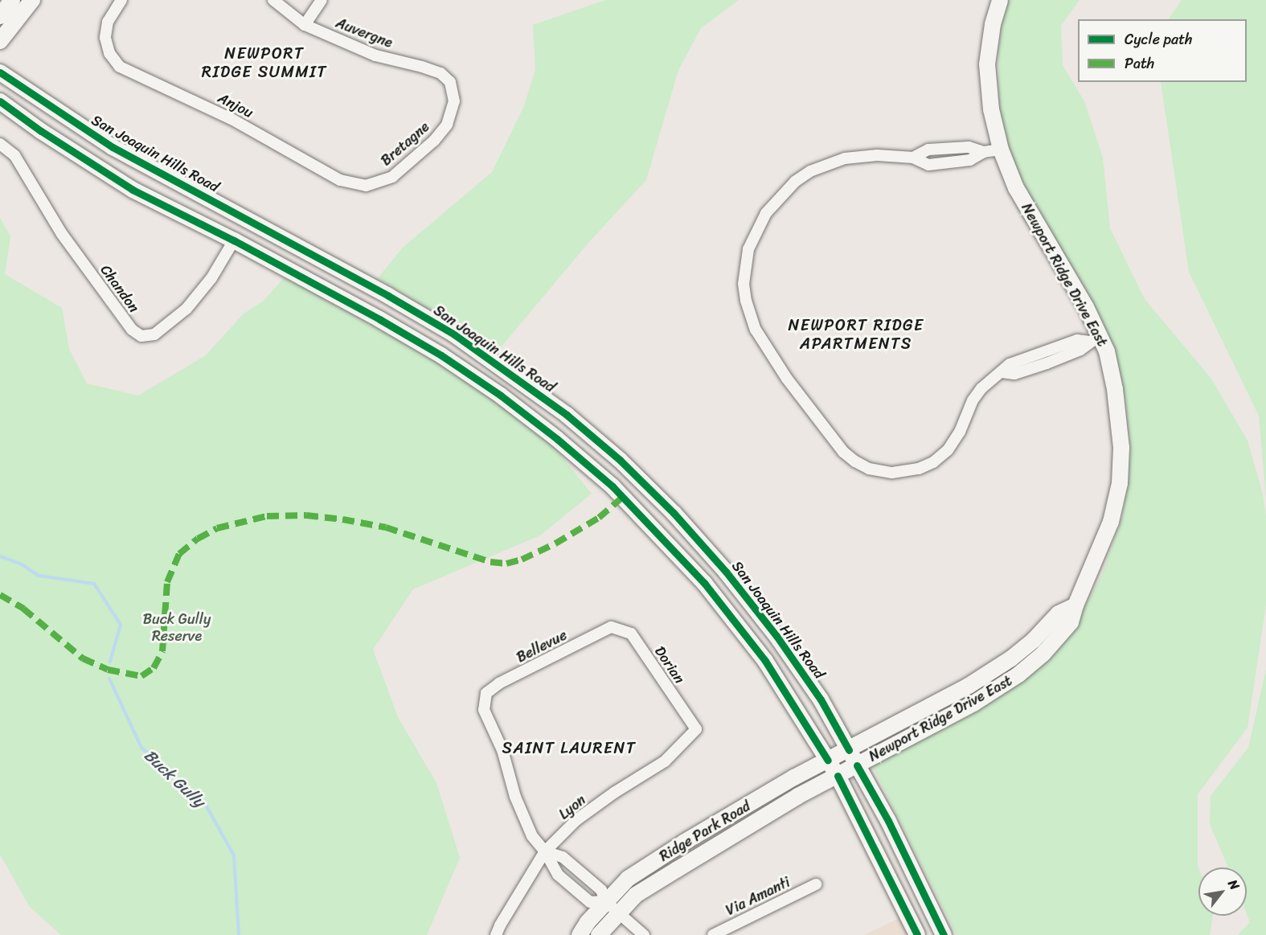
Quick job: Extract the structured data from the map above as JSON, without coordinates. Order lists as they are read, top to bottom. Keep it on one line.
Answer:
{"streets":{"main road":["San Joaquin Hills Road","Newport Ridge Drive East","Ridge Park Road"],"street":["Auvergne","Anjou","Bretagne","Chandon","Bellevue","Dorian","Lyon","Via Amanti"]},"crossings":[["Auvergne","Bretagne"],["Anjou","Bretagne"],["San Joaquin Hills Road","Newport Ridge Drive East"],["San Joaquin Hills Road","Ridge Park Road"],["Newport Ridge Drive East","Ridge Park Road"],["Bellevue","Dorian"],["Bellevue","Lyon"],["Dorian","Lyon"]],"districts":["NEWPORT RIDGE SUMMIT","NEWPORT RIDGE APARTMENTS","SAINT LAURENT"],"water":["Buck Gully"],"parks":["Buck Gully Reserve"],"legend":["Cycle path","Path"],"north":"top right"}
